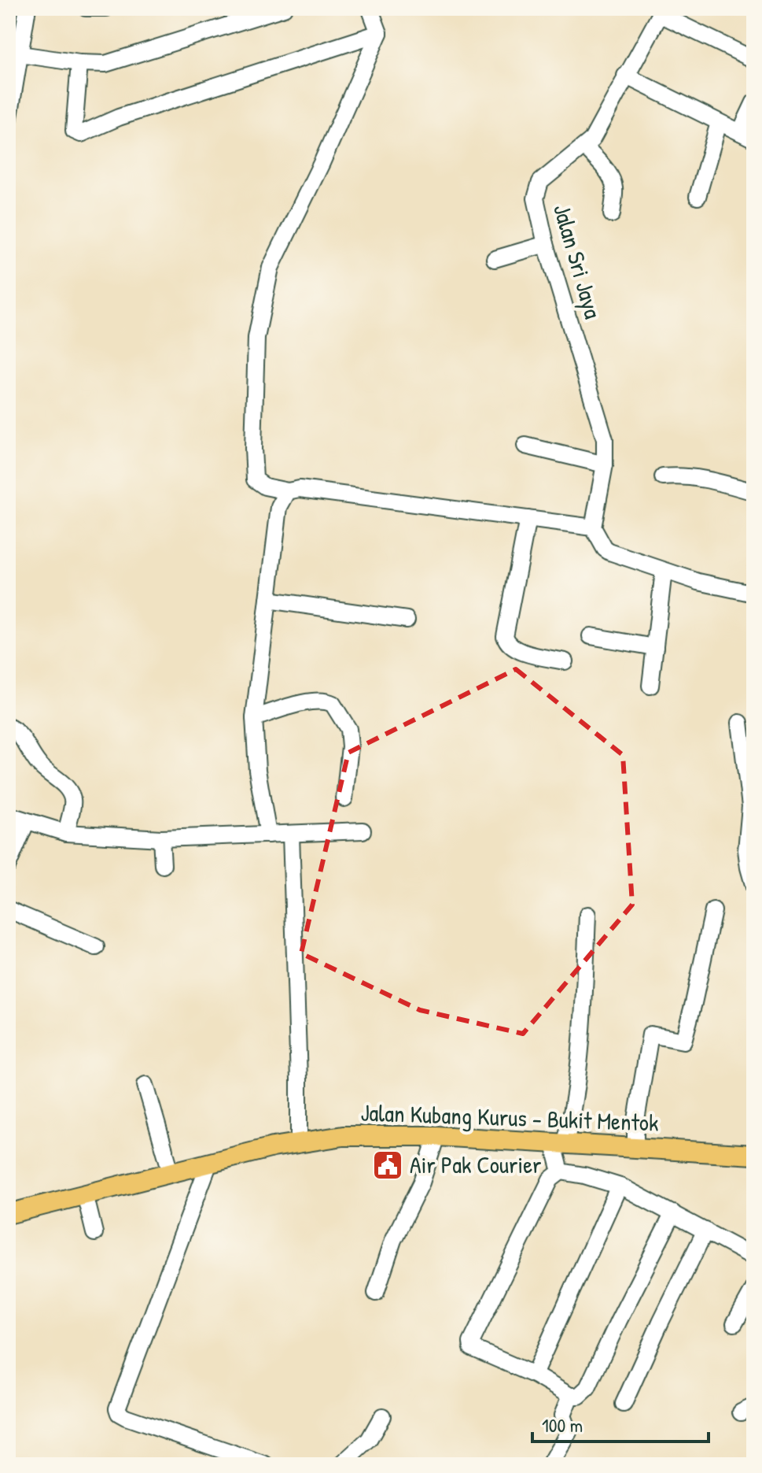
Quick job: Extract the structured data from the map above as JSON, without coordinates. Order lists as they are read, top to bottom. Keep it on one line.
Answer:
{"streets":{"main road":["Jalan Kubang Kurus - Bukit Mentok"],"street":["Jalan Sri Jaya"]},"places":{"public building":["Air Pak Courier"]},"scale_bar":"100 m"}
